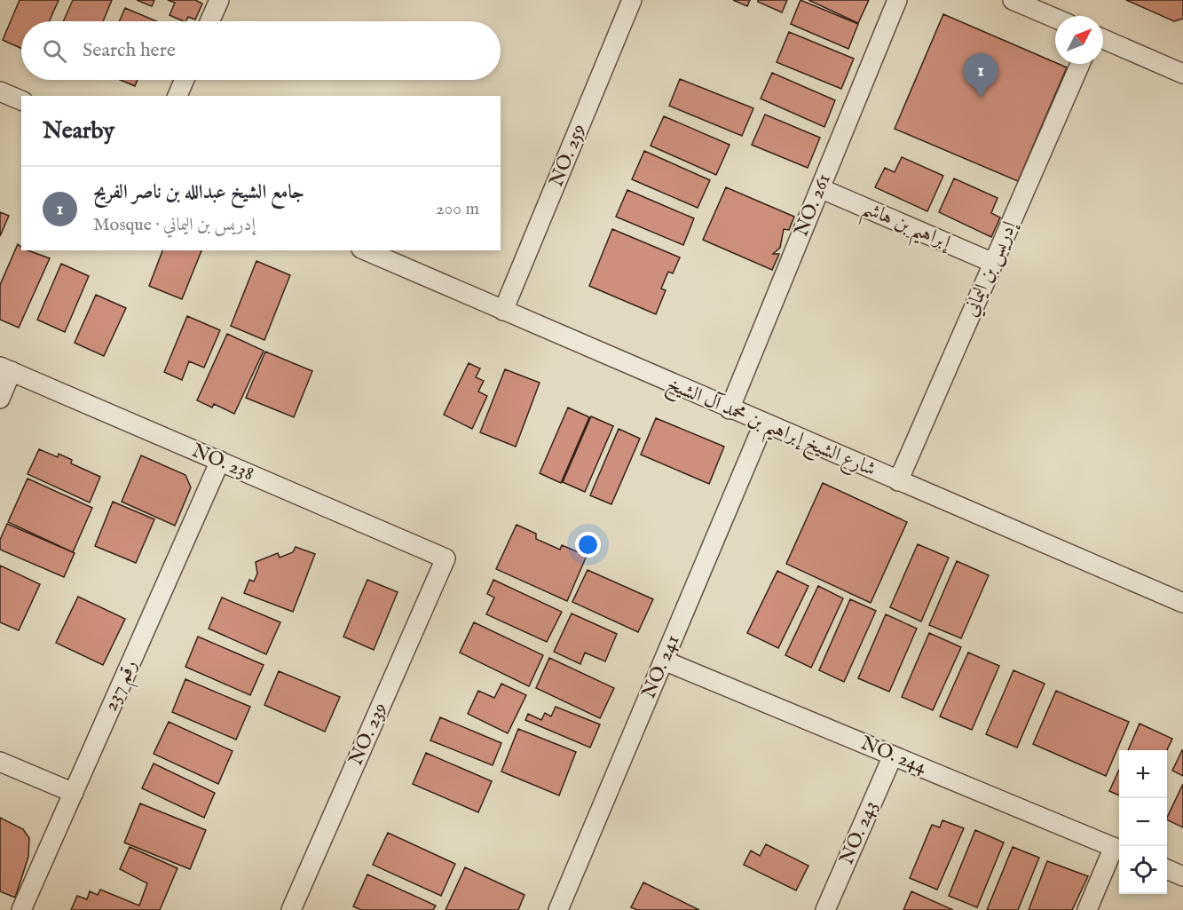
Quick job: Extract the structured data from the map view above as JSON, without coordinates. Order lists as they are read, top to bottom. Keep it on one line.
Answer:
{"streets":{"street":["NO. 259","NO. 261","إبراهيم بن هاشم","إدريس بن اليماني","شارع الشيخ إبراهيم بن محمد آل الشيخ","NO. 238","NO. 241","رقم 237","NO. 239","NO. 244","NO. 243"]},"crossings":[["NO. 259","شارع الشيخ إبراهيم بن محمد آل الشيخ"],["NO. 261","إبراهيم بن هاشم"],["NO. 261","شارع الشيخ إبراهيم بن محمد آل الشيخ"],["إبراهيم بن هاشم","إدريس بن اليماني"],["إدريس بن اليماني","شارع الشيخ إبراهيم بن محمد آل الشيخ"],["شارع الشيخ إبراهيم بن محمد آل الشيخ","NO. 241"],["NO. 238","رقم 237"],["NO. 238","NO. 239"],["NO. 241","NO. 244"],["NO. 244","NO. 243"]],"north":"top right","page":{"search":"Search here","pins":"1","heading":"Nearby","list":[{"mark":"1","name":"جامع الشيخ عبدالله بن ناصر الفريح","note":"Mosque · إدريس بن اليماني","value":"200 m"}],"map_buttons":["+","−"]}}
